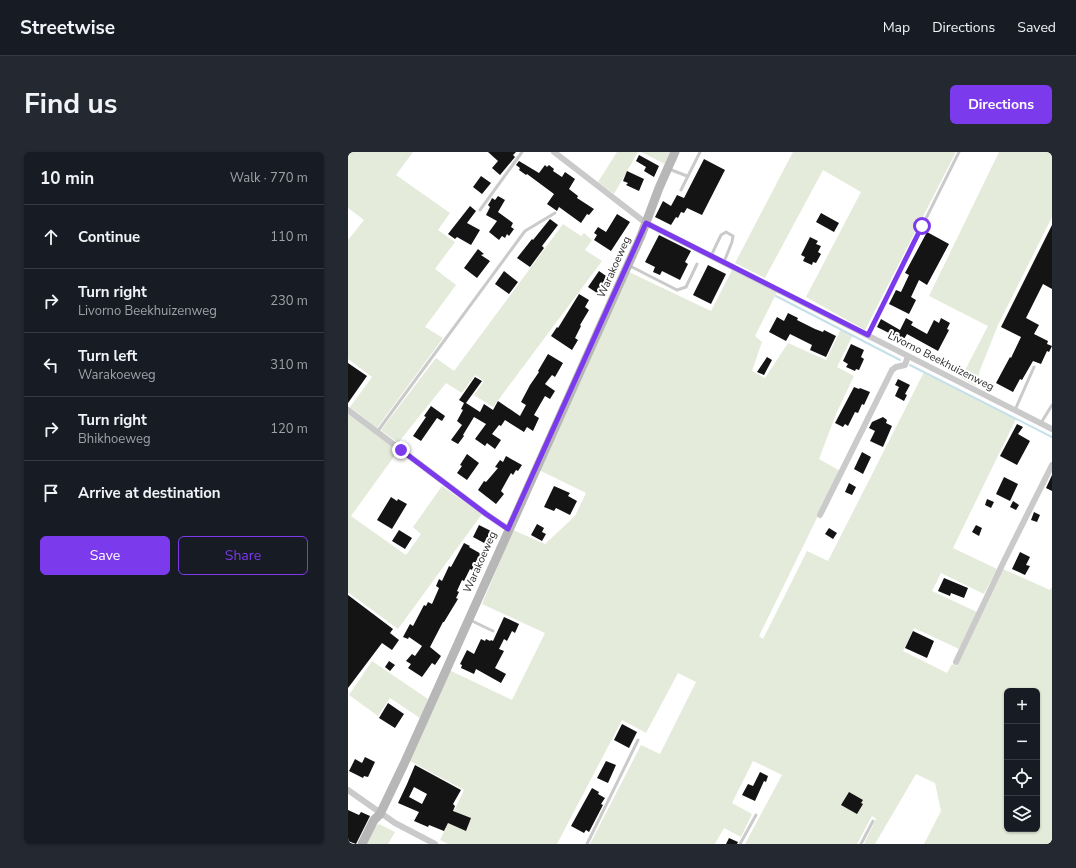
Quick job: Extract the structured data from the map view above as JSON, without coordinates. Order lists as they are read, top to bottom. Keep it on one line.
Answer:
{"streets":{"street":["Warakoeweg","Livorno Beekhuizenweg"]},"crossings":[["Warakoeweg","Livorno Beekhuizenweg"]],"page":{"header":"Streetwise","nav":["Map","Directions","Saved"],"title":"Find us","buttons":["Directions",["Save","Share"]],"heading":["10 min","Walk · 770 m"],"list":[["Continue","110 m"],["Turn right","Livorno Beekhuizenweg","230 m"],["Turn left","Warakoeweg","310 m"],["Turn right","Bhikhoeweg","120 m"],"Arrive at destination"],"map_buttons":["+","−"]}}
